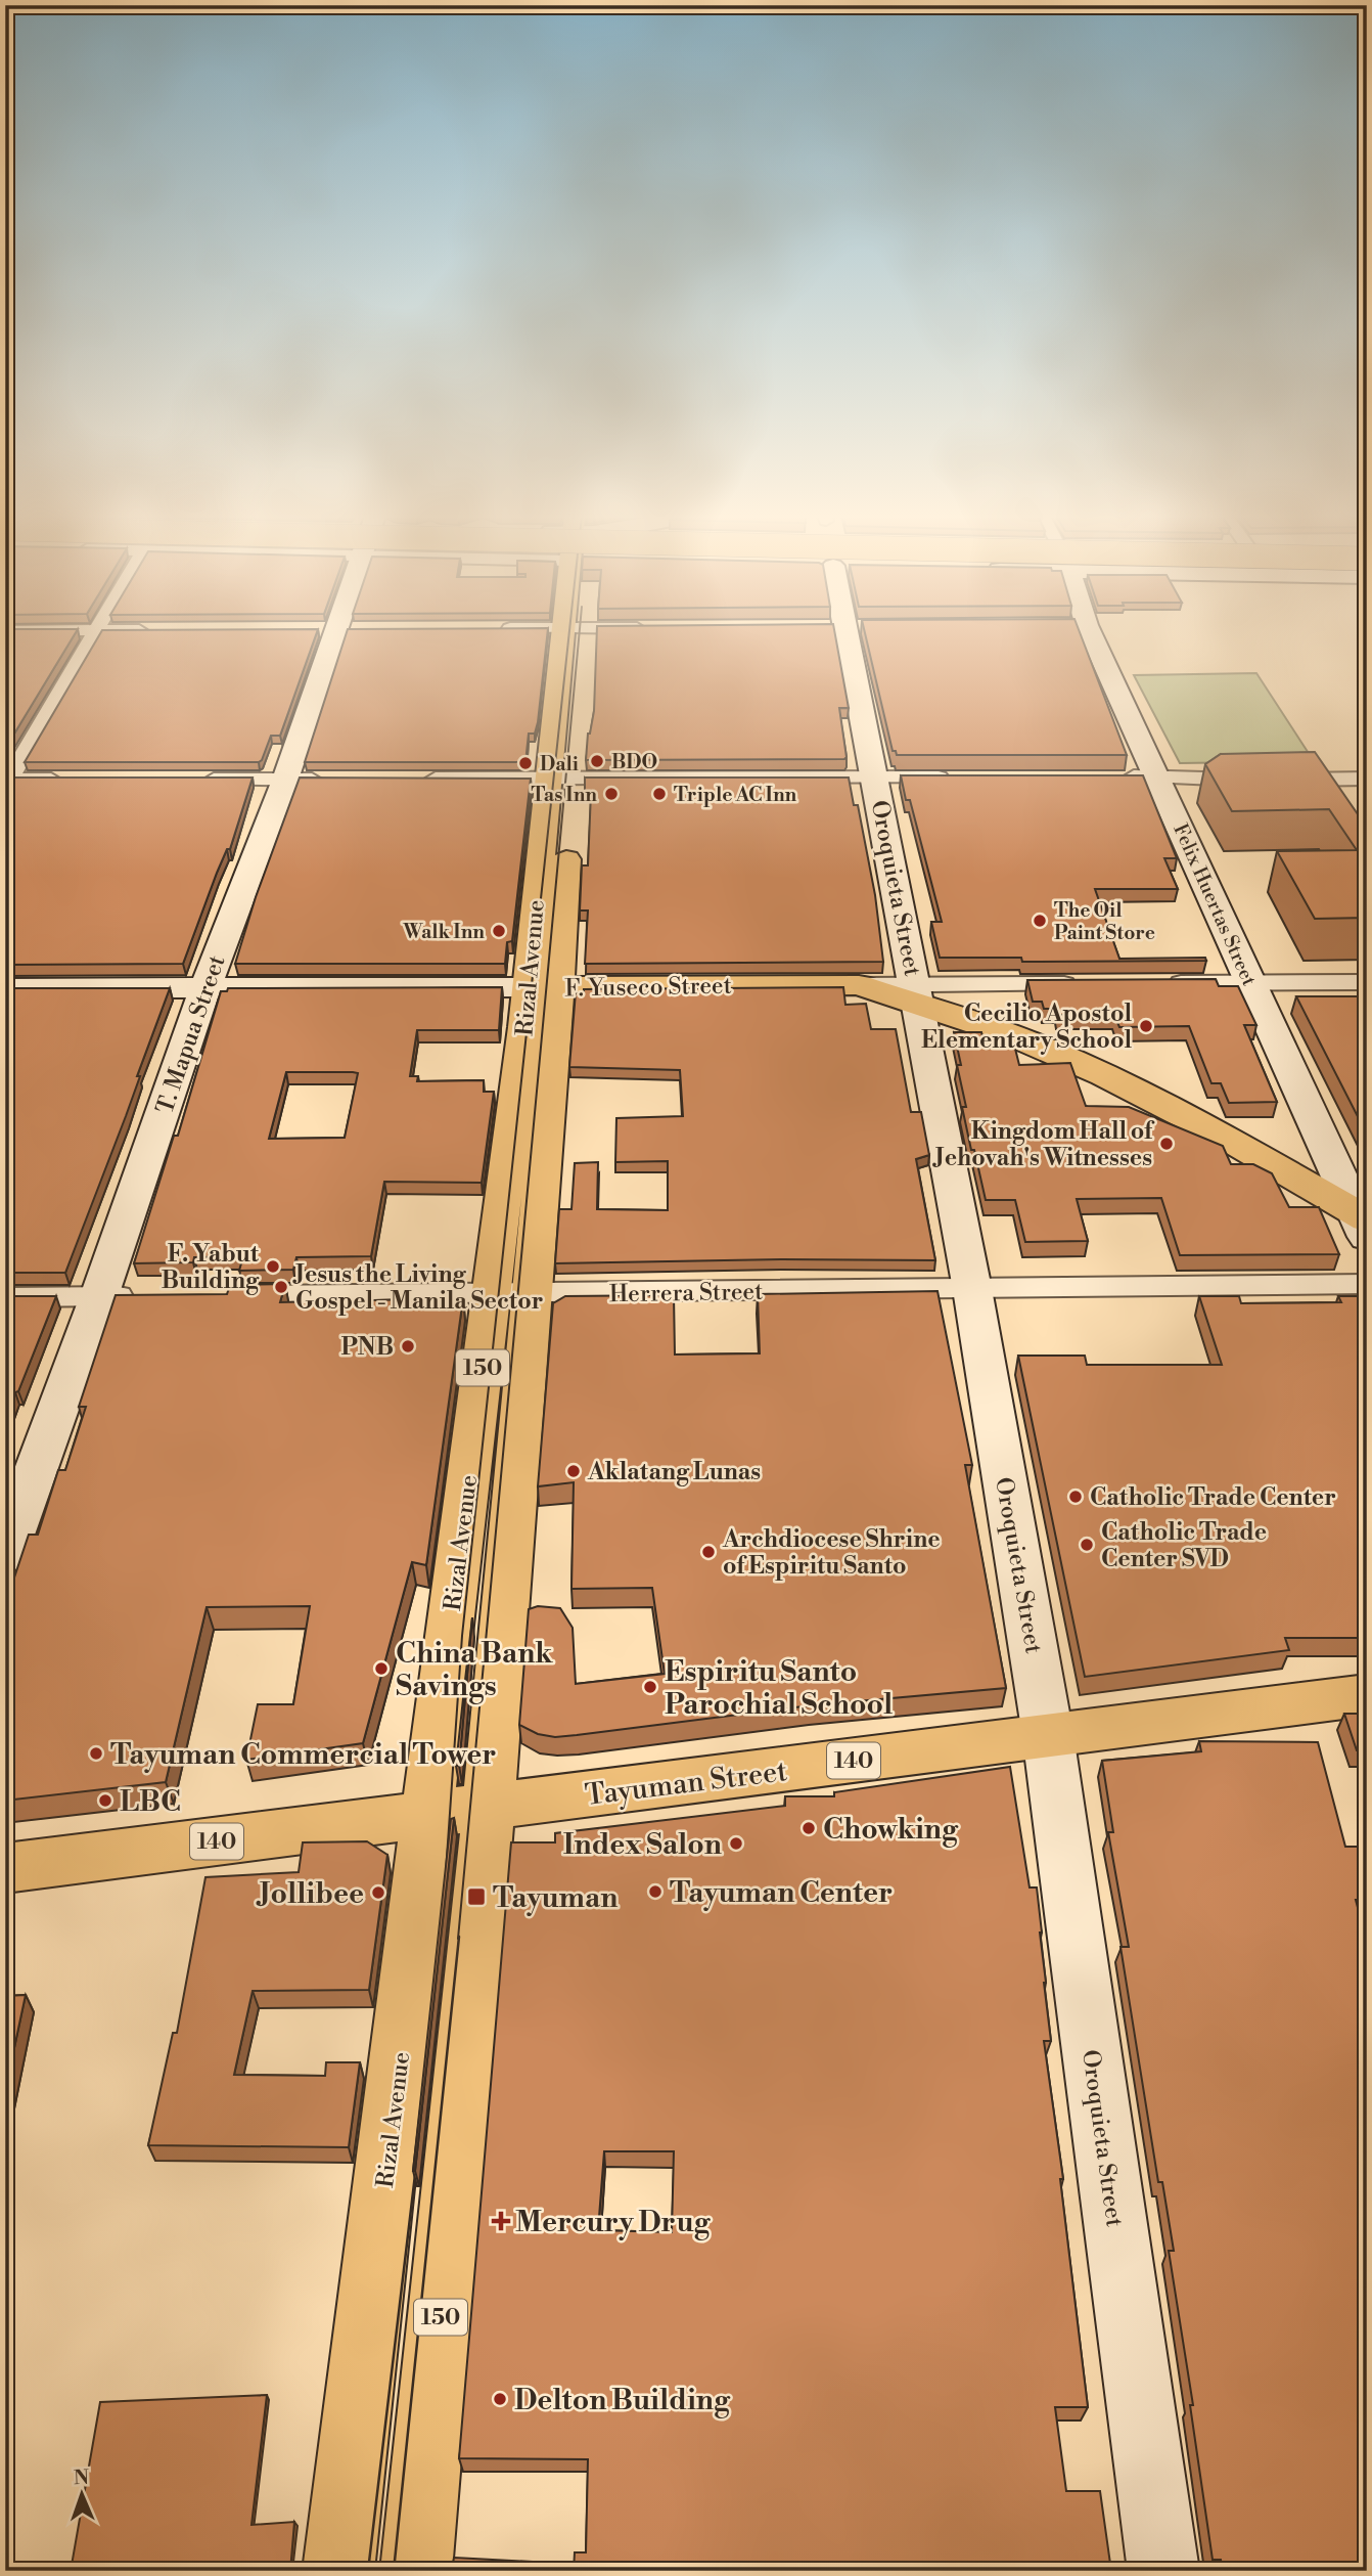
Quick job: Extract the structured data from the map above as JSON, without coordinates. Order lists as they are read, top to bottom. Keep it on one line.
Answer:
{"streets":{"main road":["Rizal Avenue","F. Yuseco Street","150","140","Tayuman Street"],"street":["Oroquieta Street","Felix Huertas Street","T. Mapua Street","Herrera Street"]},"crossings":[["Oroquieta Street","F. Yuseco Street"],["Oroquieta Street","Herrera Street"],["Oroquieta Street","Tayuman Street"],["Felix Huertas Street","F. Yuseco Street"],["Rizal Avenue","F. Yuseco Street"],["Rizal Avenue","Herrera Street"],["Rizal Avenue","Tayuman Street"],["F. Yuseco Street","T. Mapua Street"]],"places":{"other":["BDO","Dali","Tas Inn","Triple AC Inn","The Oil Paint Store","Walk Inn","Cecilio Apostol Elementary School","Kingdom Hall of Jehovah's Witnesses","F. Yabut Building","Jesus the Living Gospel - Manila Sector","PNB","Aklatang Lunas","Catholic Trade Center","Catholic Trade Center SVD","Archdiocese Shrine of Espiritu Santo","China Bank Savings","Espiritu Santo Parochial School","Tayuman Commercial Tower","LBC","Chowking","Index Salon","Tayuman Center","Jollibee","Delton Building"],"transit":["Tayuman"],"health":["Mercury Drug"]},"north":"top"}
